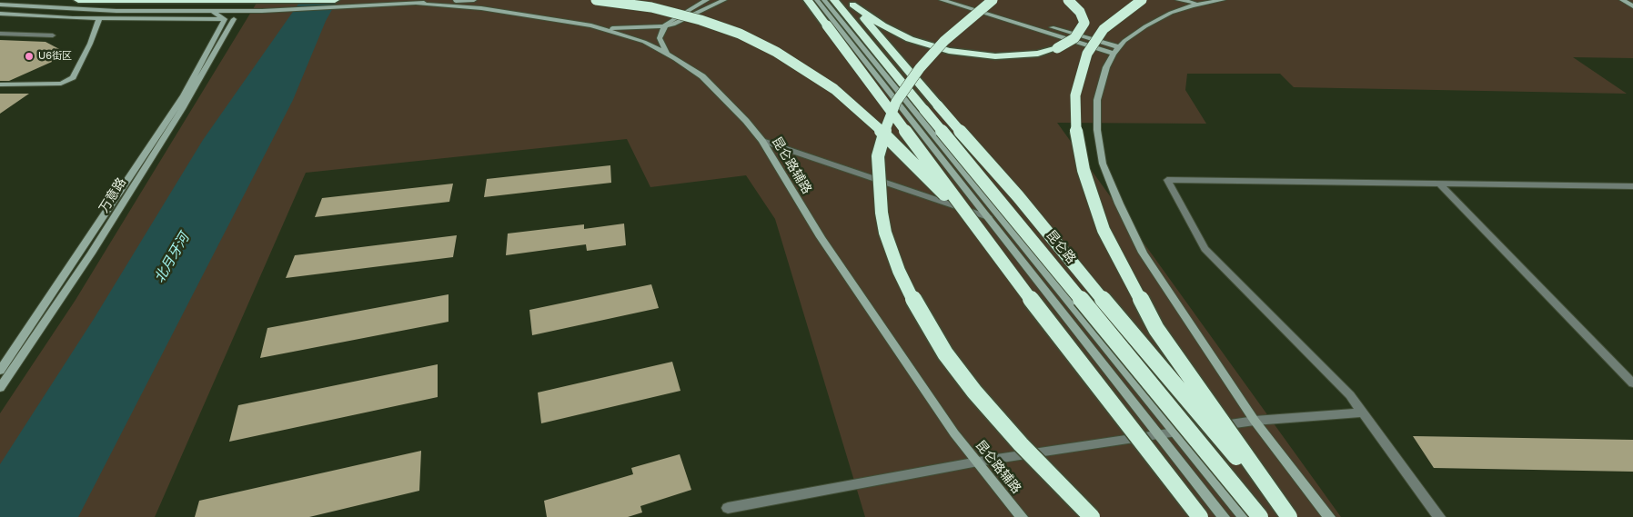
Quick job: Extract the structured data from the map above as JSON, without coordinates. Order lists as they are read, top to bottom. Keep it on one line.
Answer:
{"streets":{"highway":["昆仑路"],"main road":["昆仑路辅路","万意路"]},"water":["北月牙河"],"places":["U6街区"]}
